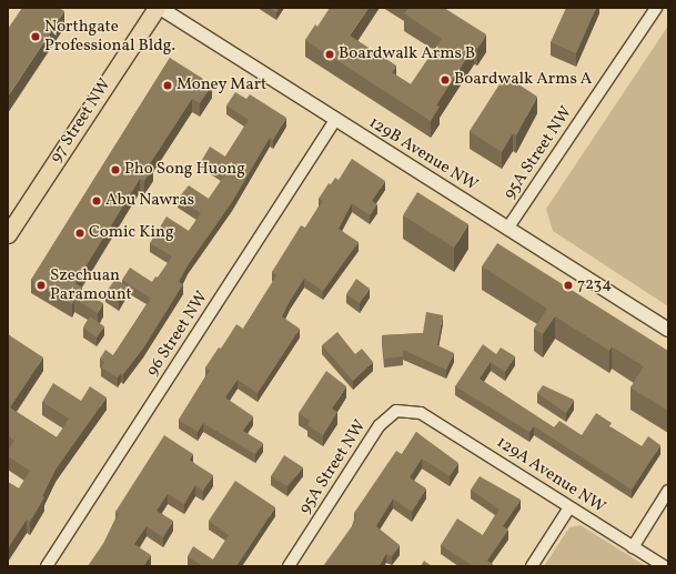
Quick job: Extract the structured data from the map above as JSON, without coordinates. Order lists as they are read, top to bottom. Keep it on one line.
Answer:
{"streets":{"main road":["97 Street NW"],"street":["95A Street NW","129B Avenue NW","96 Street NW","129A Avenue NW"]},"crossings":[["95A Street NW","129B Avenue NW"],["95A Street NW","129A Avenue NW"],["129B Avenue NW","96 Street NW"]],"places":["Northgate Professional Bldg.","Boardwalk Arms B","Boardwalk Arms A","Money Mart","Pho Song Huong","Abu Nawras","Comic King","Szechuan Paramount","7234"]}
